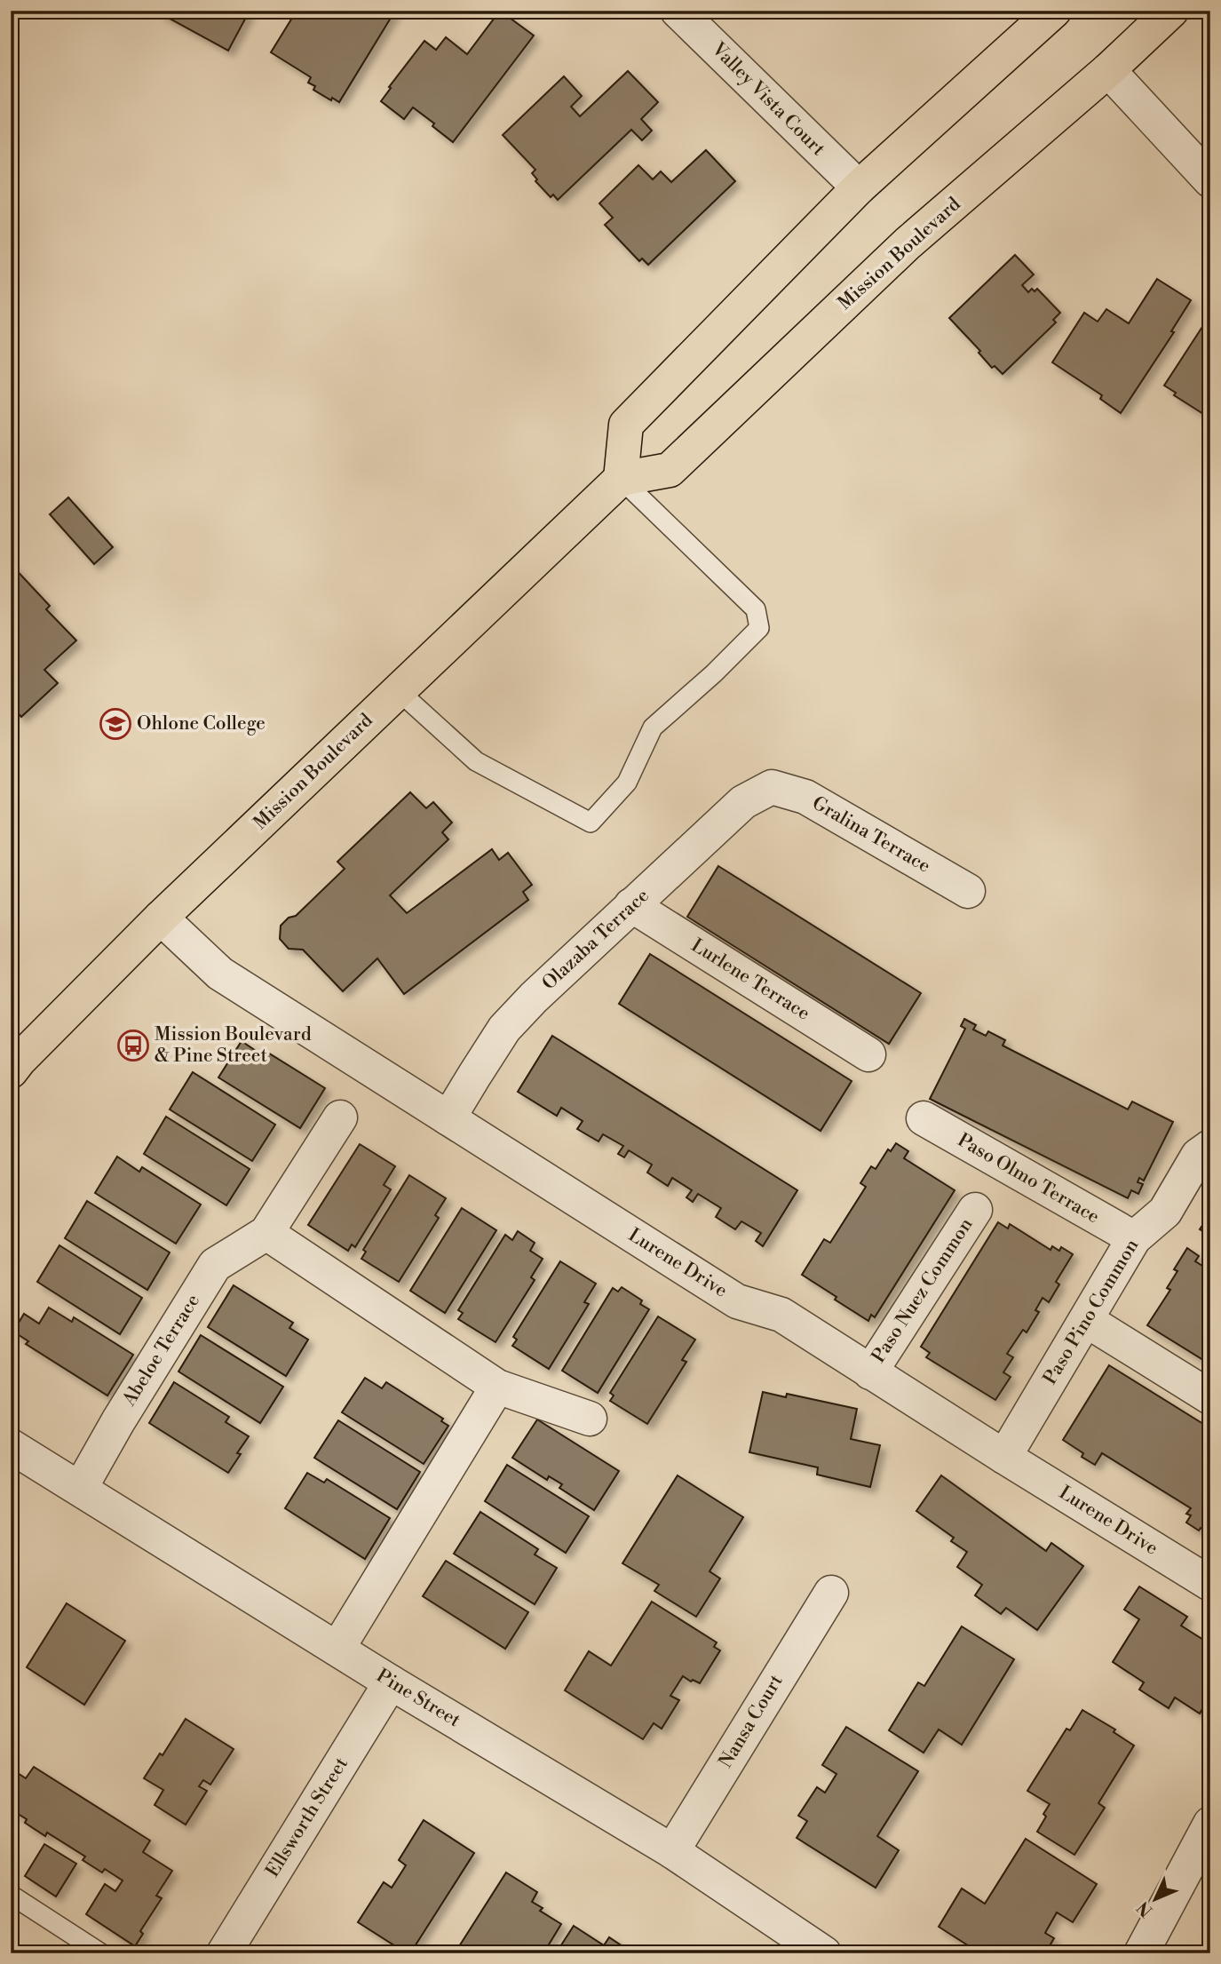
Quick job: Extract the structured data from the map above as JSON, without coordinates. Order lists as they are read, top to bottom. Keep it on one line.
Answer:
{"streets":{"main road":["Mission Boulevard"],"street":["Valley Vista Court","Gralina Terrace","Olazaba Terrace","Lurlene Terrace","Paso Olmo Terrace","Lurene Drive","Paso Nuez Common","Paso Pino Common","Abeloe Terrace","Pine Street","Nansa Court","Ellsworth Street"]},"crossings":[["Mission Boulevard","Lurene Drive"],["Gralina Terrace","Olazaba Terrace"],["Olazaba Terrace","Lurlene Terrace"],["Olazaba Terrace","Lurene Drive"],["Paso Olmo Terrace","Paso Pino Common"],["Lurene Drive","Paso Nuez Common"],["Lurene Drive","Paso Pino Common"],["Abeloe Terrace","Pine Street"],["Pine Street","Nansa Court"],["Pine Street","Ellsworth Street"]],"places":{"school or university":["Ohlone College"],"bus stop":["Mission Boulevard & Pine Street"]},"north":"bottom left"}
